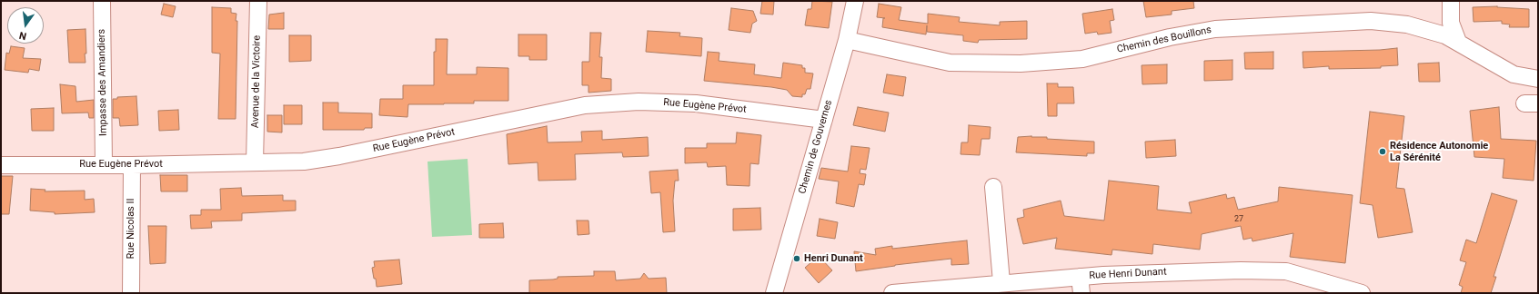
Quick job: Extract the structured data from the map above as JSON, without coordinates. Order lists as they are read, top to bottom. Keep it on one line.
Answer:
{"streets":{"street":["Chemin des Bouillons","Avenue de la Victoire","Impasse des Amandiers","Rue Eugène Prévot","Chemin de Gouvernes","Rue Nicolas II","Rue Henri Dunant"]},"crossings":[["Chemin des Bouillons","Chemin de Gouvernes"],["Avenue de la Victoire","Rue Eugène Prévot"],["Impasse des Amandiers","Rue Eugène Prévot"],["Rue Eugène Prévot","Chemin de Gouvernes"],["Rue Eugène Prévot","Rue Nicolas II"]],"places":["Résidence Autonomie La Sérénité","Henri Dunant"],"house_numbers":["27"],"north":"bottom"}
